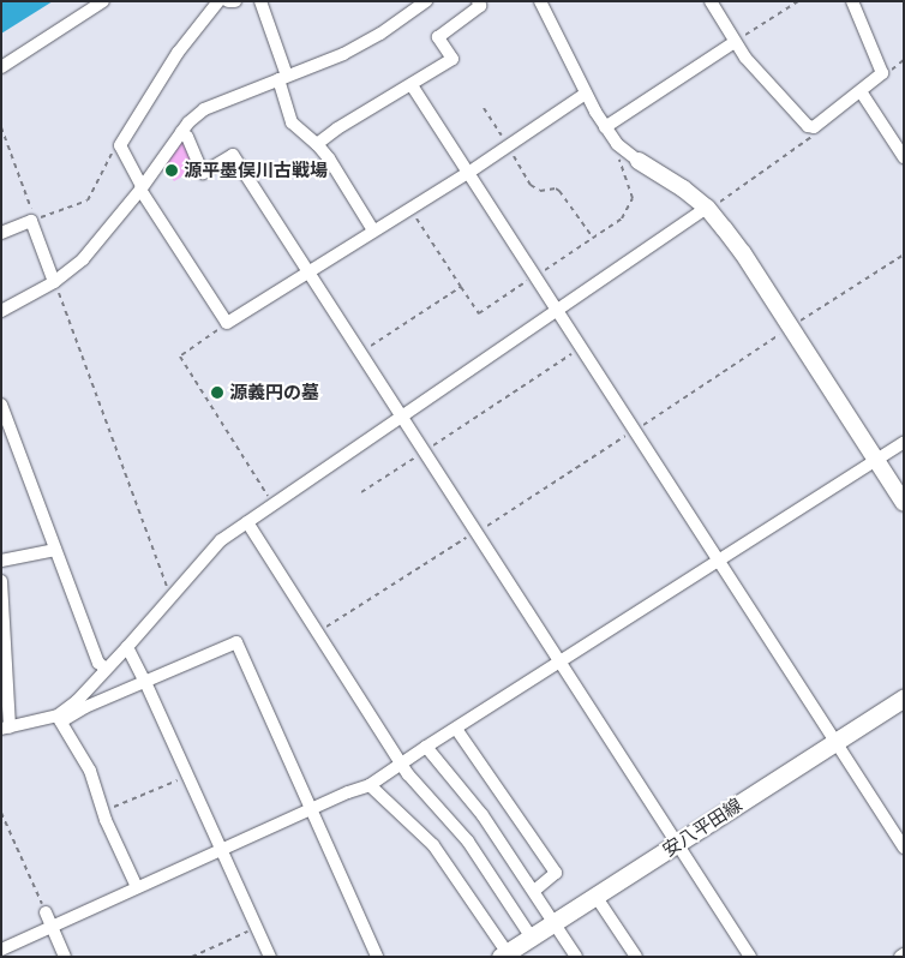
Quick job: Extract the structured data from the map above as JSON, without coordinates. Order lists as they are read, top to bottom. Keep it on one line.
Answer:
{"streets":{"main road":["安八平田線"]},"places":["源平墨俣川古戦場","源義円の墓"]}
